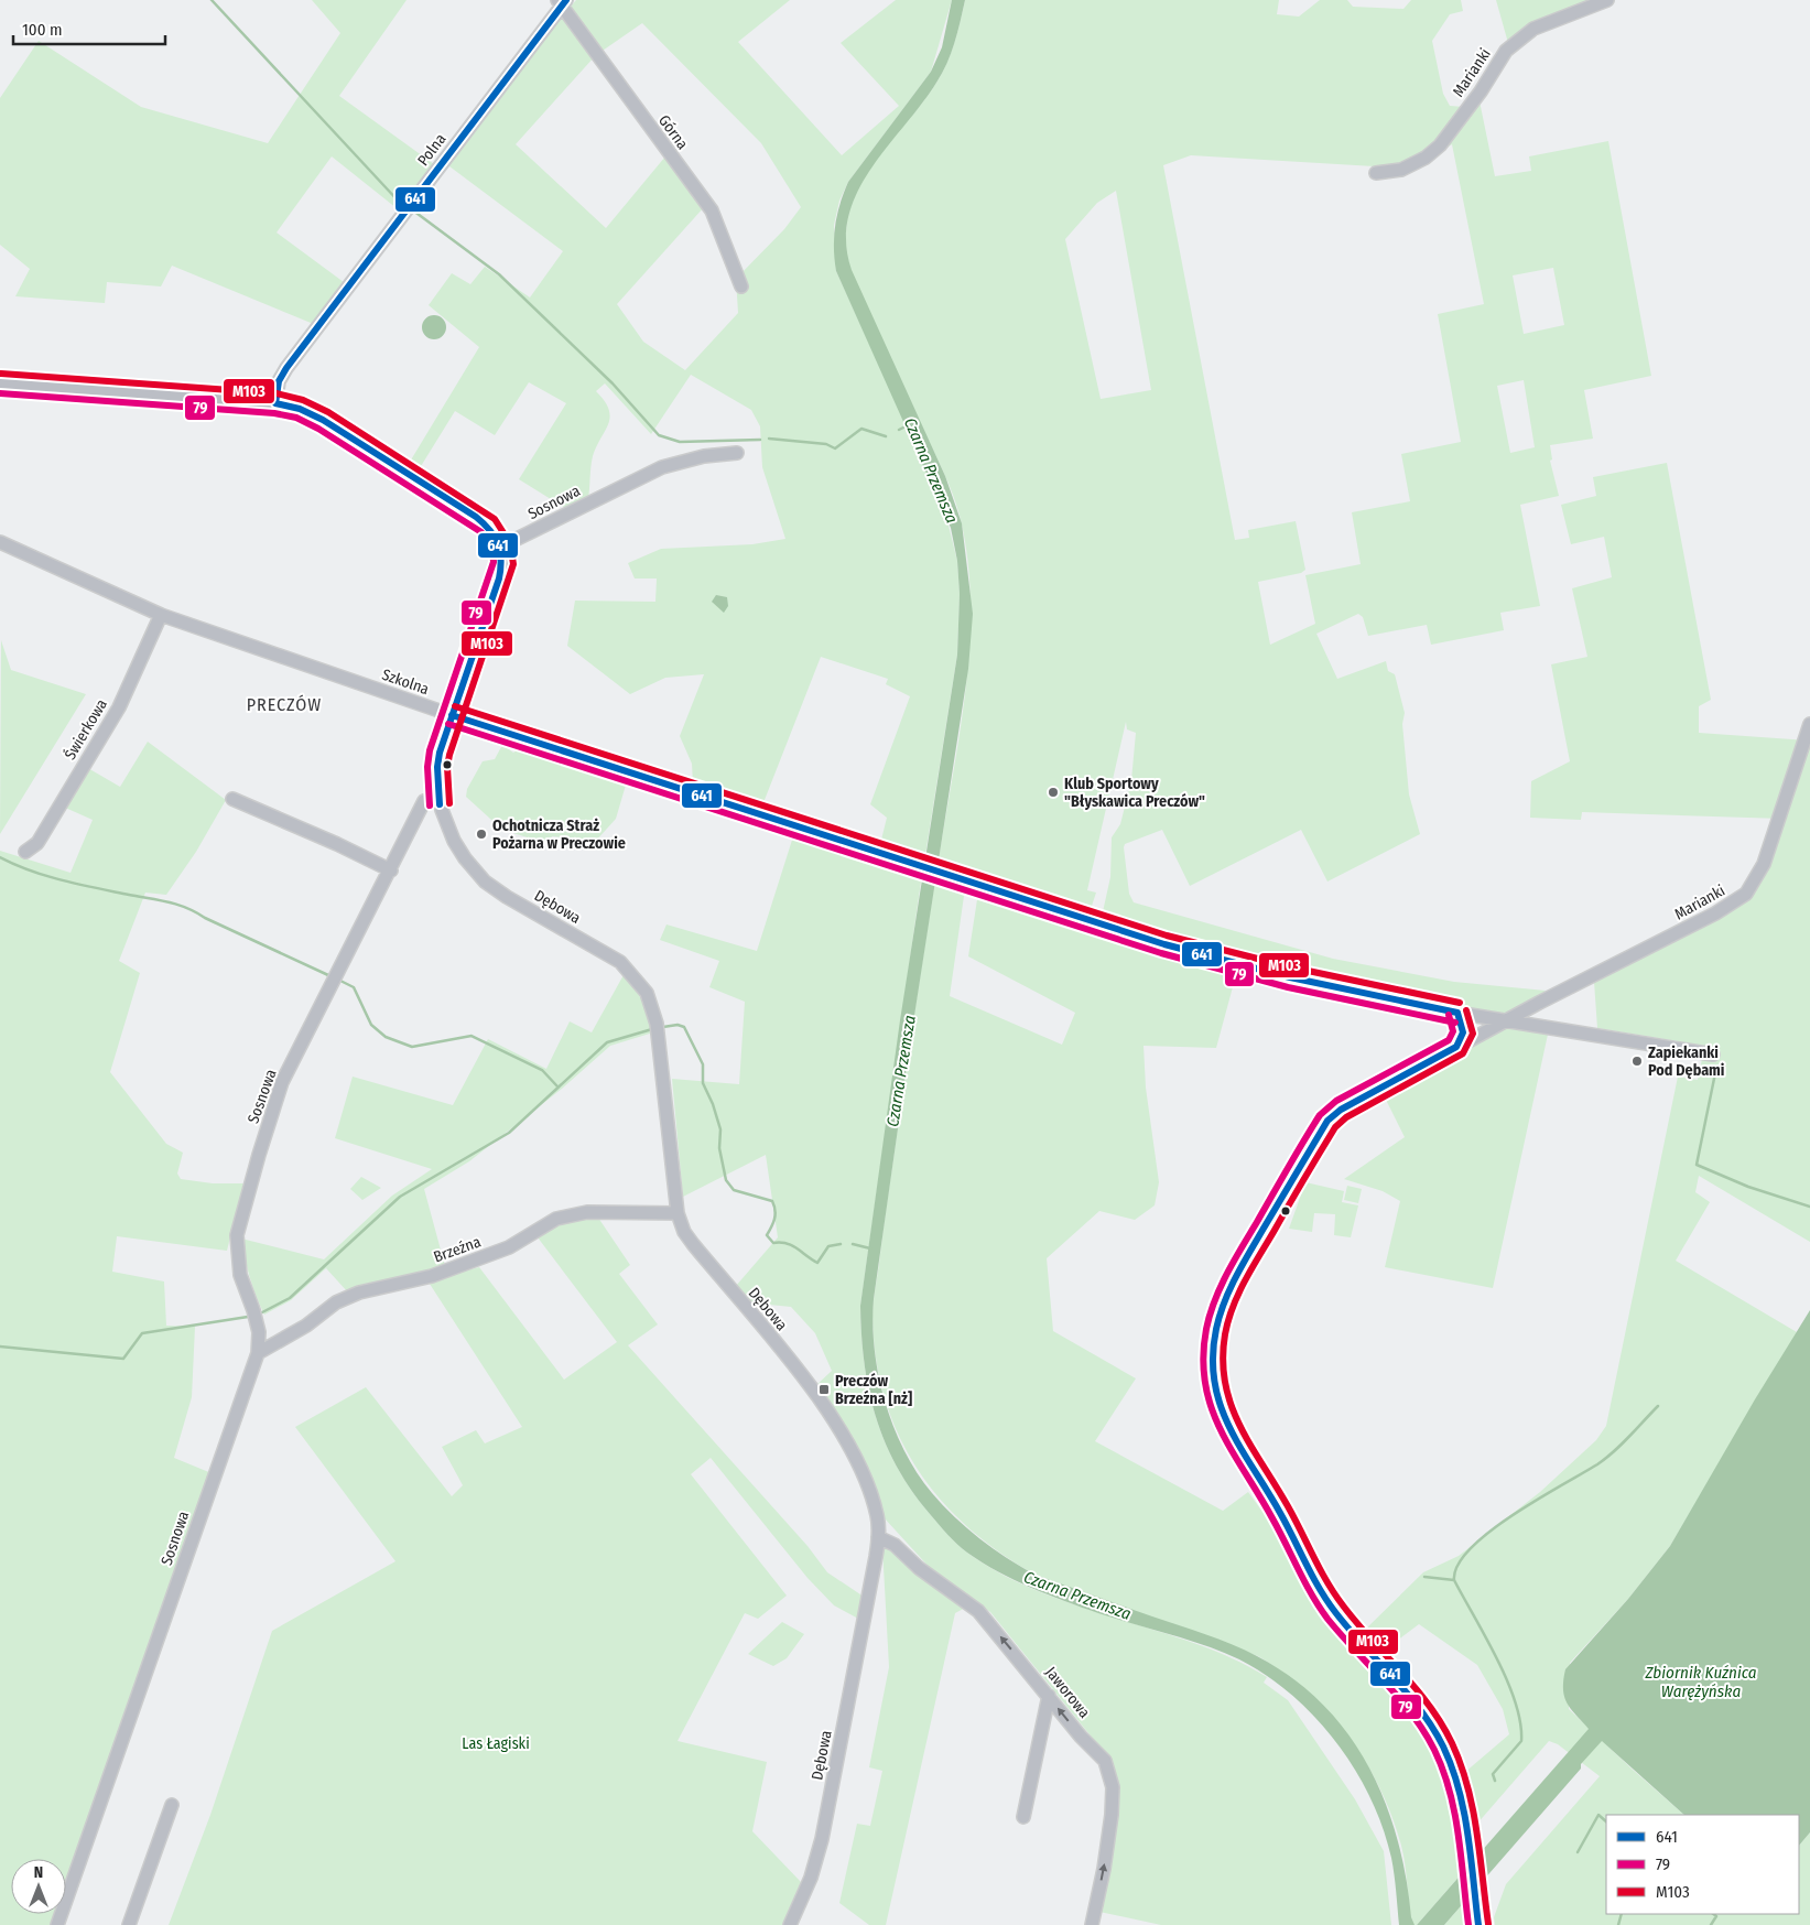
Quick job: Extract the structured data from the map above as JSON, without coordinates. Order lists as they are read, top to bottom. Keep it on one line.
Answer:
{"streets":{"street":["Marianki","Górna","Polna","Sosnowa","Szkolna","Świerkowa","Dębowa","Brzeźna","Jaworowa"]},"crossings":[["Górna","Polna"],["Sosnowa","Dębowa"],["Sosnowa","Brzeźna"],["Szkolna","Świerkowa"],["Dębowa","Brzeźna"],["Dębowa","Jaworowa"]],"one_way":["Jaworowa"],"districts":["PRECZÓW"],"water":["Czarna Przemsza","Zbiornik Kuźnica Warężyńska"],"parks":["Las Łagiski"],"places":{"other":["Klub Sportowy \"Błyskawica Preczów\"","Ochotnicza Straż Pożarna w Preczowie","Zapiekanki Pod Dębami"],"transit":["Preczów Brzeźna [nż]"]},"lines":["transit line 641","transit line M103","transit line 79"],"legend":["641","79","M103"],"scale_bar":"100 m","north":"top"}
